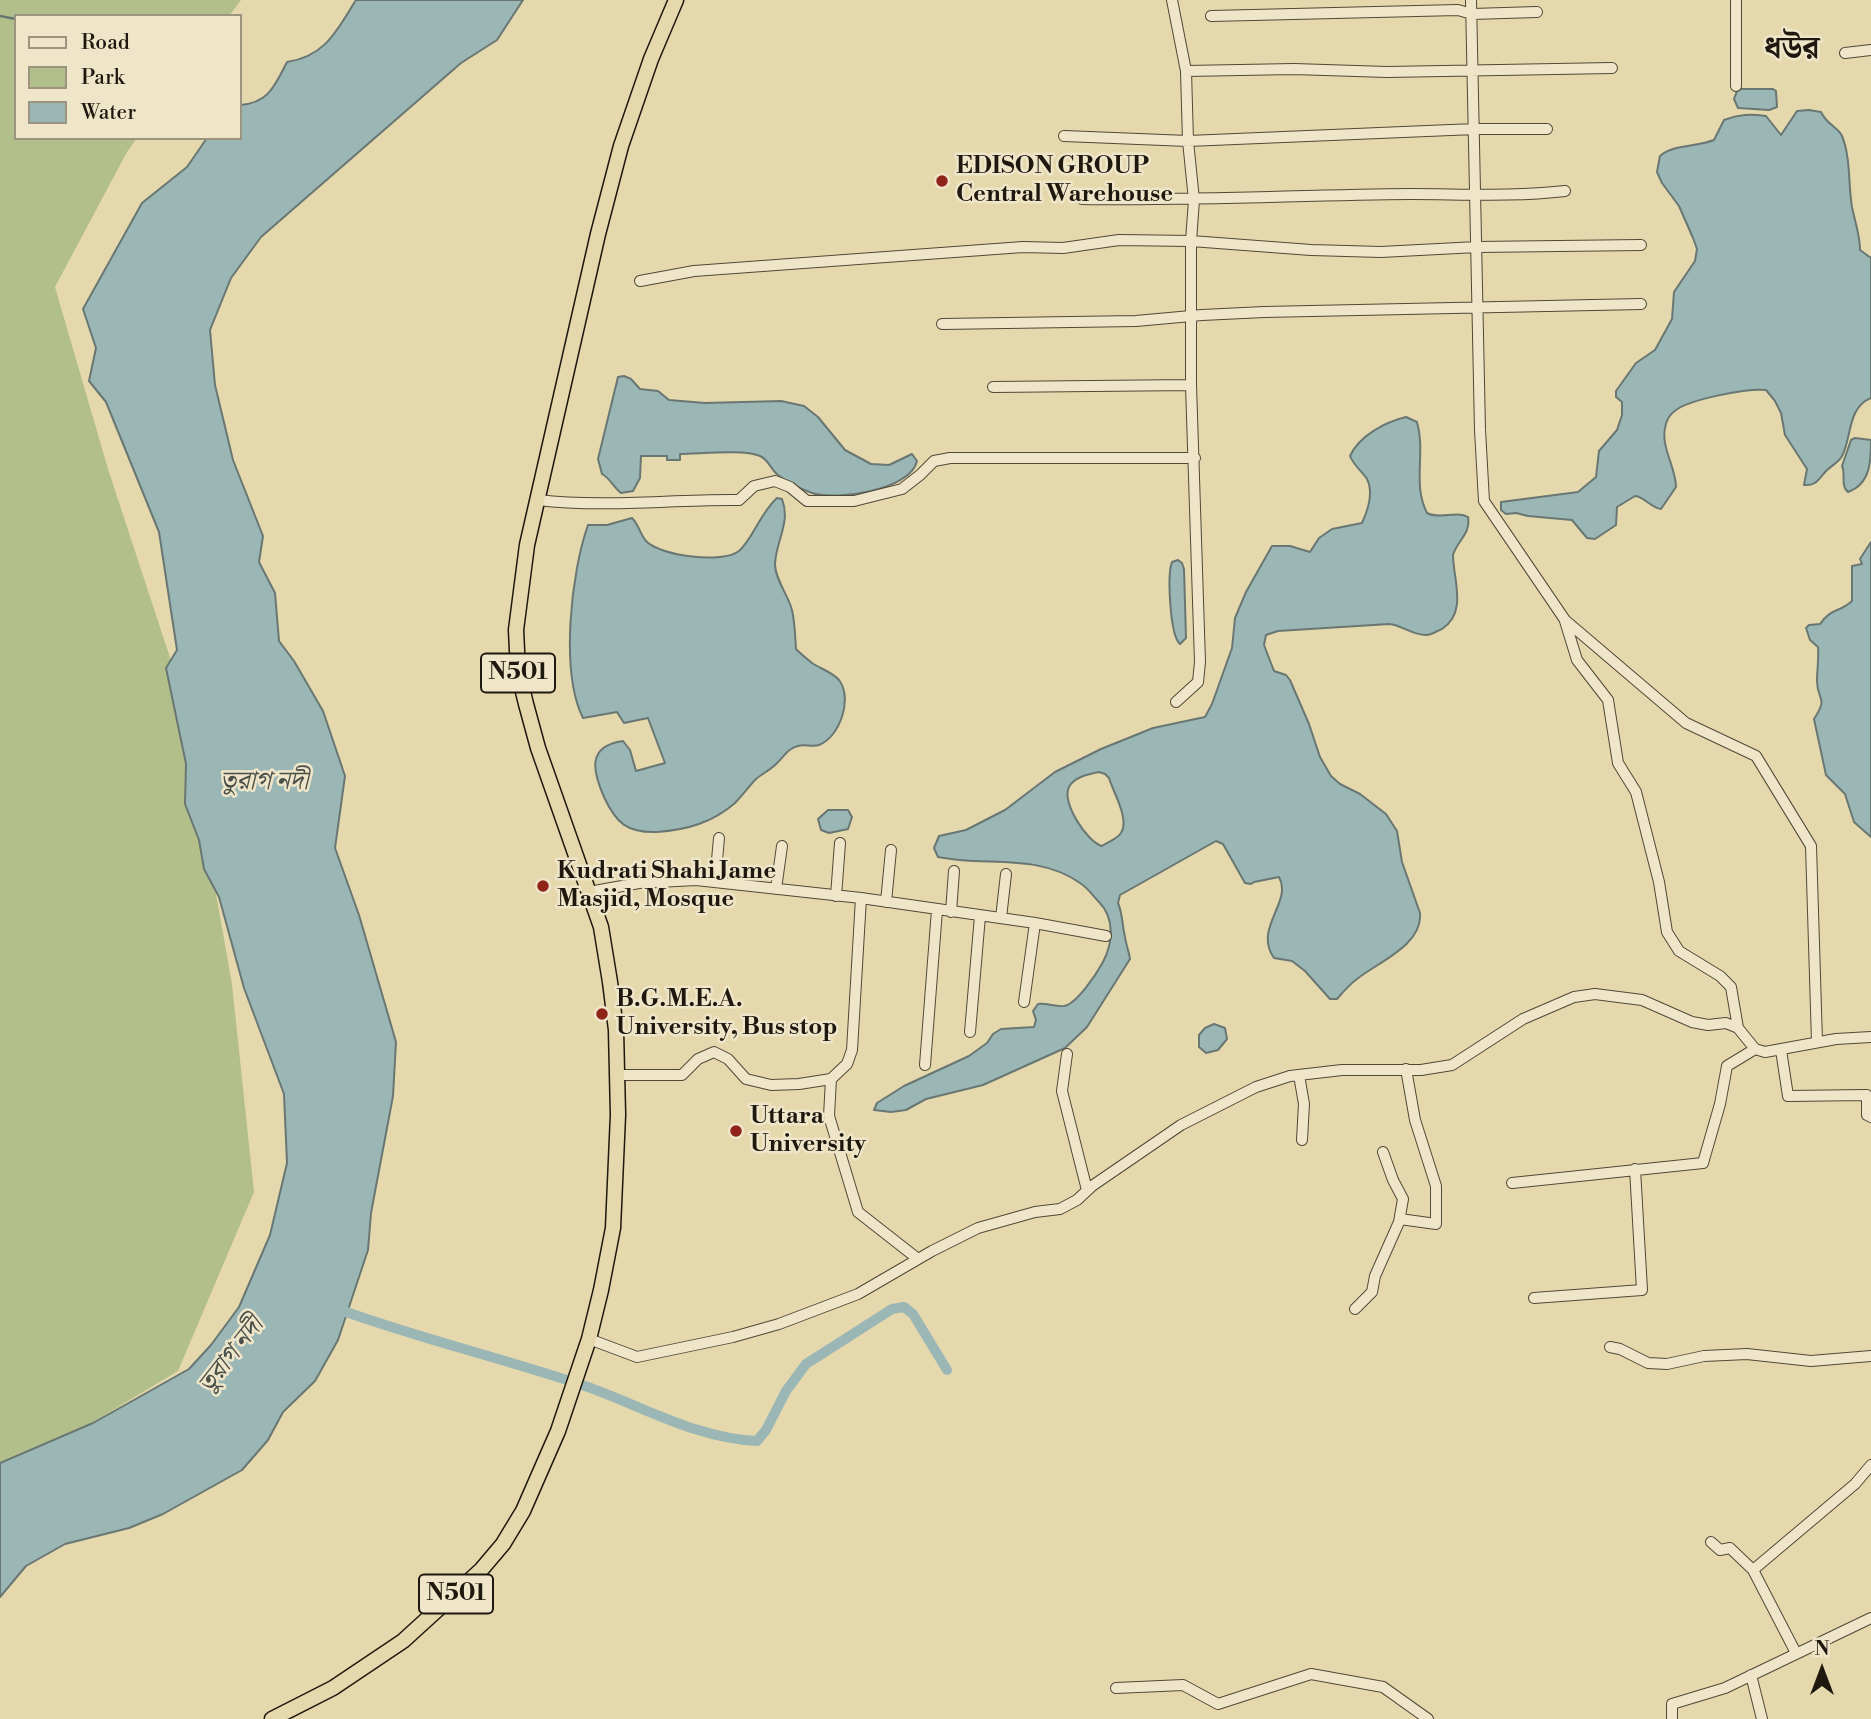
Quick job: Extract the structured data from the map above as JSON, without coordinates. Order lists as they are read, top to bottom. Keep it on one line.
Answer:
{"streets":{"highway":["N501"]},"districts":["ধউর"],"water":["তুরাগ নদী"],"places":["EDISON GROUP Central Warehouse","Kudrati Shahi Jame Masjid, Mosque","B.G.M.E.A. University, Bus stop","Uttara University"],"legend":["Road","Park","Water"],"north":"top"}
